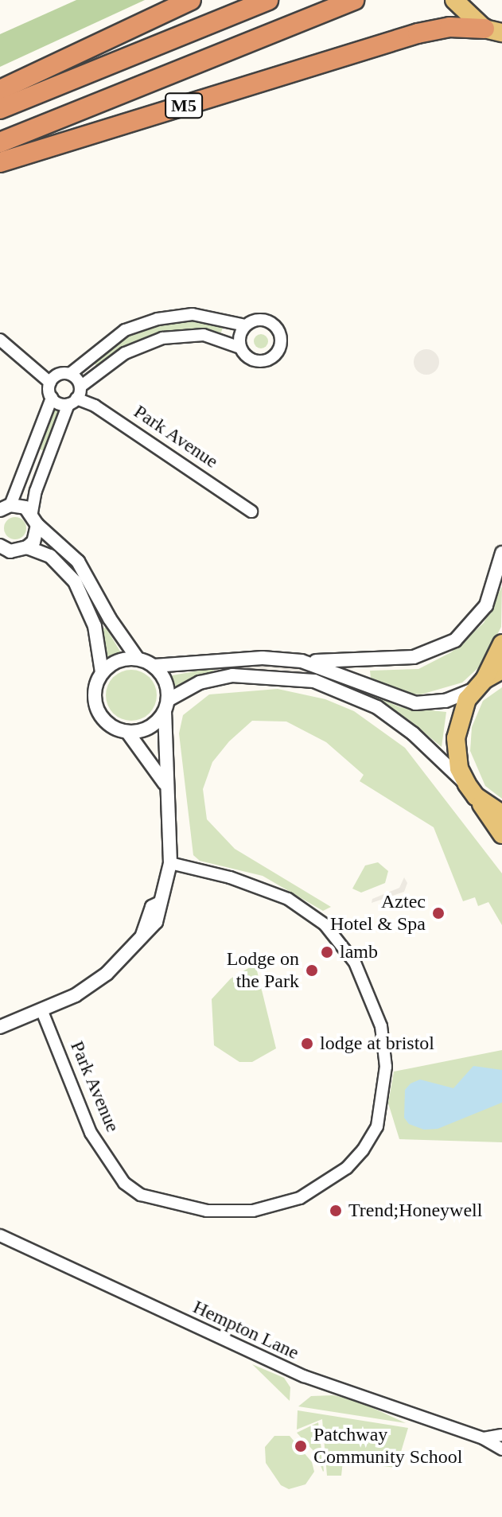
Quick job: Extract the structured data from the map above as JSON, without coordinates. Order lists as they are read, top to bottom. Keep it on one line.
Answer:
{"streets":{"highway":["M5"],"street":["Park Avenue","Hempton Lane"]},"places":["Aztec Hotel & Spa","lamb","Lodge on the Park","lodge at bristol","Trend;Honeywell","Patchway Community School"]}
